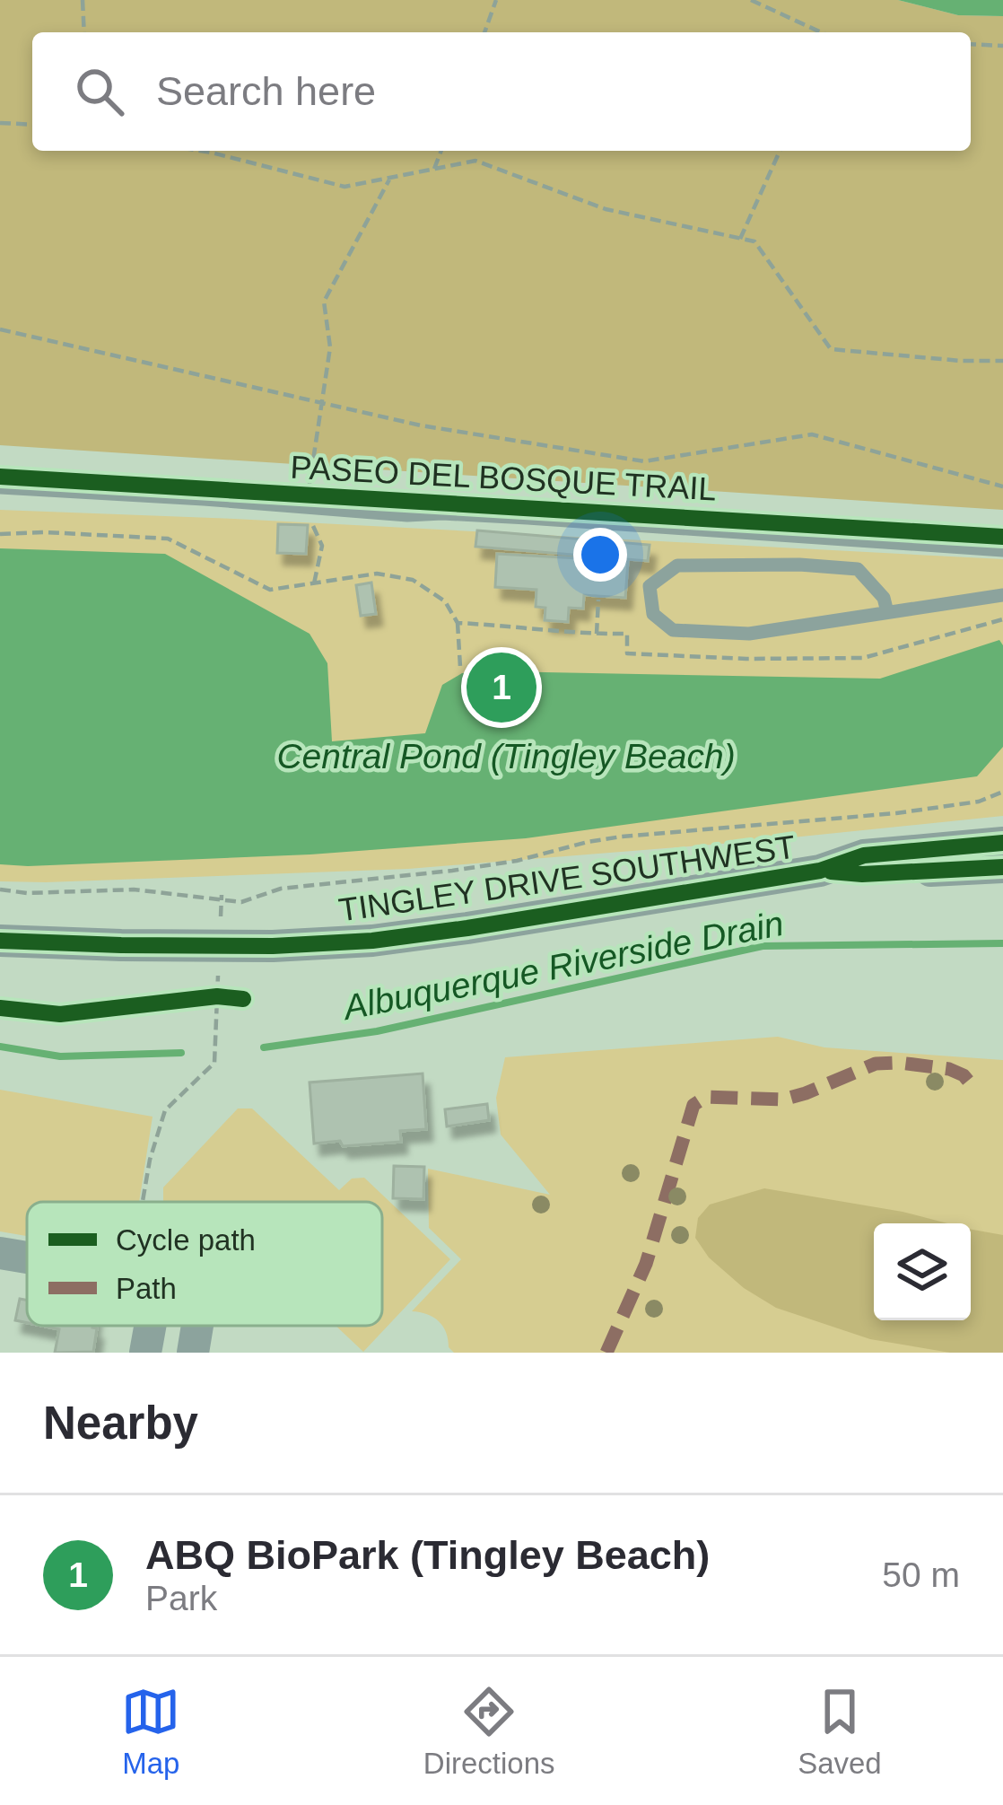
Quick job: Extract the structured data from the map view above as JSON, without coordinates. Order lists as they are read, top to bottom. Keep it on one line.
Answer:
{"streets":{"street":["TINGLEY DRIVE SOUTHWEST"],"cycle path":["PASEO DEL BOSQUE TRAIL"]},"water":["Central Pond (Tingley Beach)","Albuquerque Riverside Drain"],"legend":["Cycle path","Path"],"page":{"search":"Search here","pins":"1","heading":"Nearby","list":[{"mark":"1","name":"ABQ BioPark (Tingley Beach)","note":"Park","value":"50 m"}],"nav":["Map","Directions","Saved"]}}
